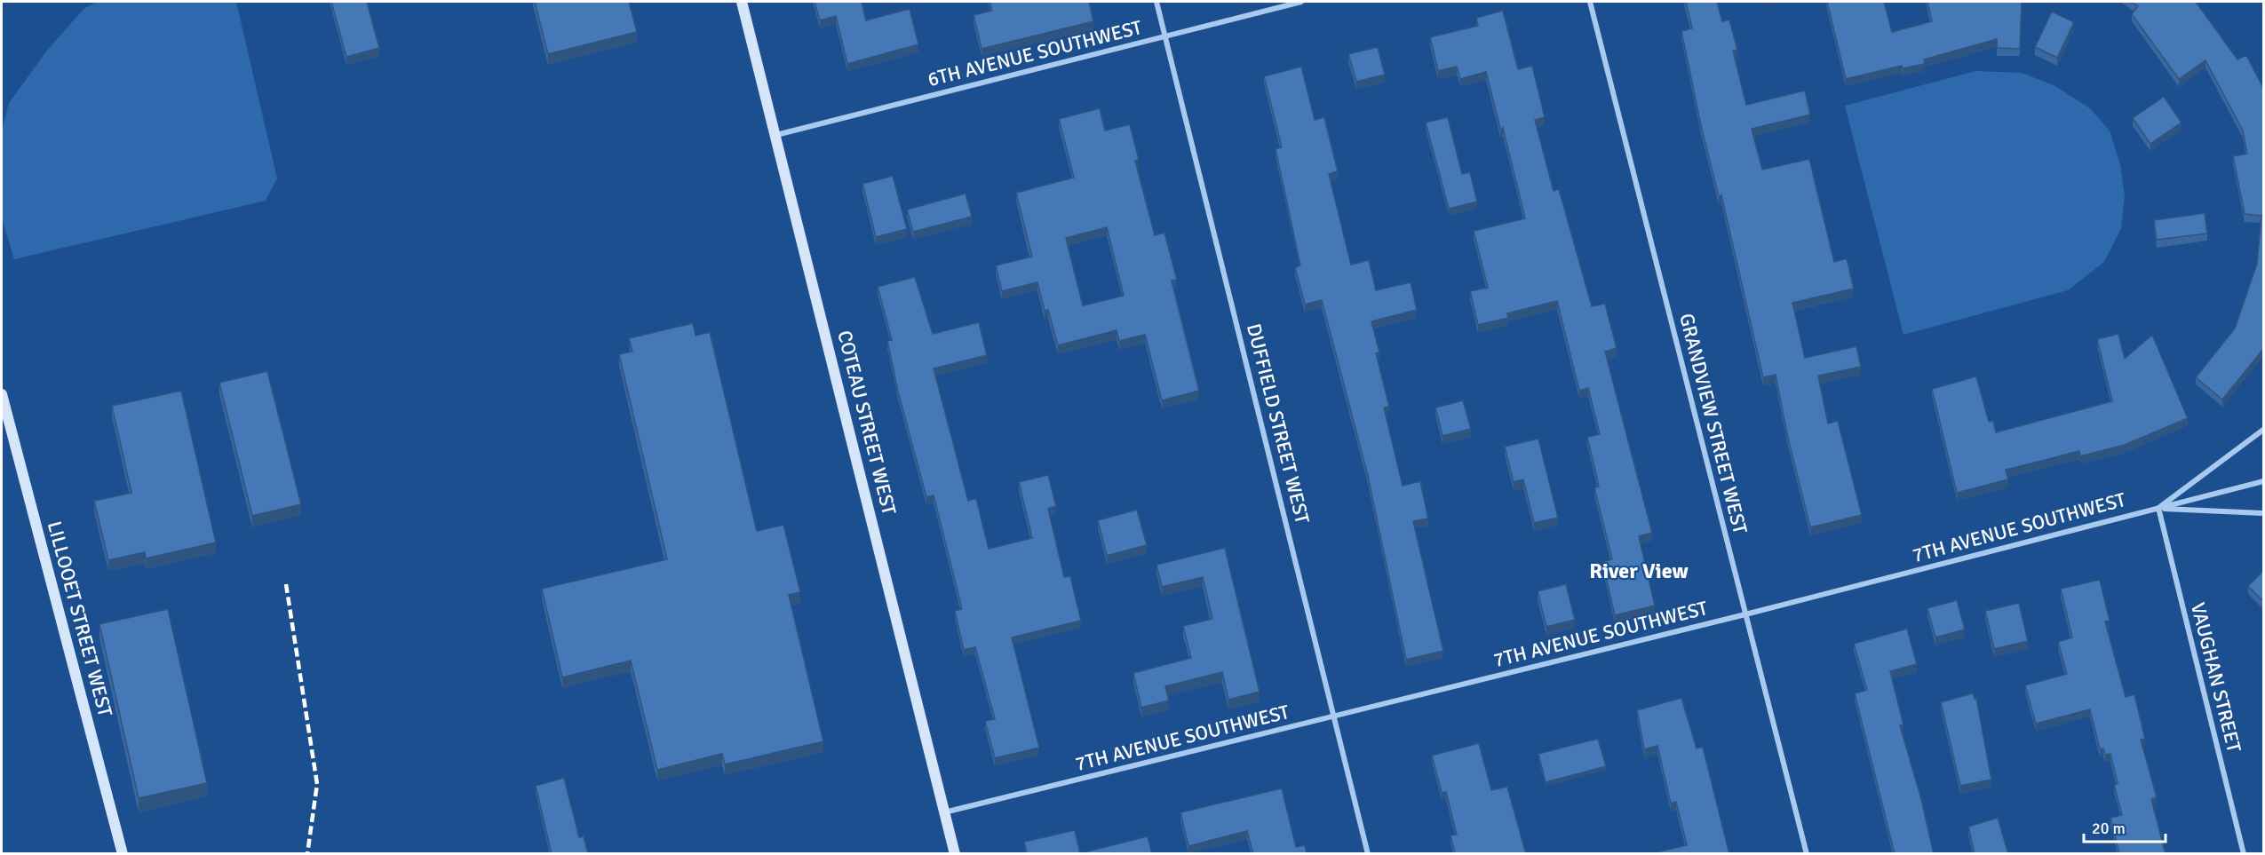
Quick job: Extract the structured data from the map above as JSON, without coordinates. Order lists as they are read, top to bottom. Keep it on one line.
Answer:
{"streets":{"street":["6TH AVENUE SOUTHWEST","COTEAU STREET WEST","DUFFIELD STREET WEST","GRANDVIEW STREET WEST","7TH AVENUE SOUTHWEST","LILLOOET STREET WEST","VAUGHAN STREET"]},"crossings":[["6TH AVENUE SOUTHWEST","COTEAU STREET WEST"],["6TH AVENUE SOUTHWEST","DUFFIELD STREET WEST"],["COTEAU STREET WEST","7TH AVENUE SOUTHWEST"],["DUFFIELD STREET WEST","7TH AVENUE SOUTHWEST"],["GRANDVIEW STREET WEST","7TH AVENUE SOUTHWEST"],["7TH AVENUE SOUTHWEST","VAUGHAN STREET"]],"districts":["River View"],"scale_bar":"20 m"}
